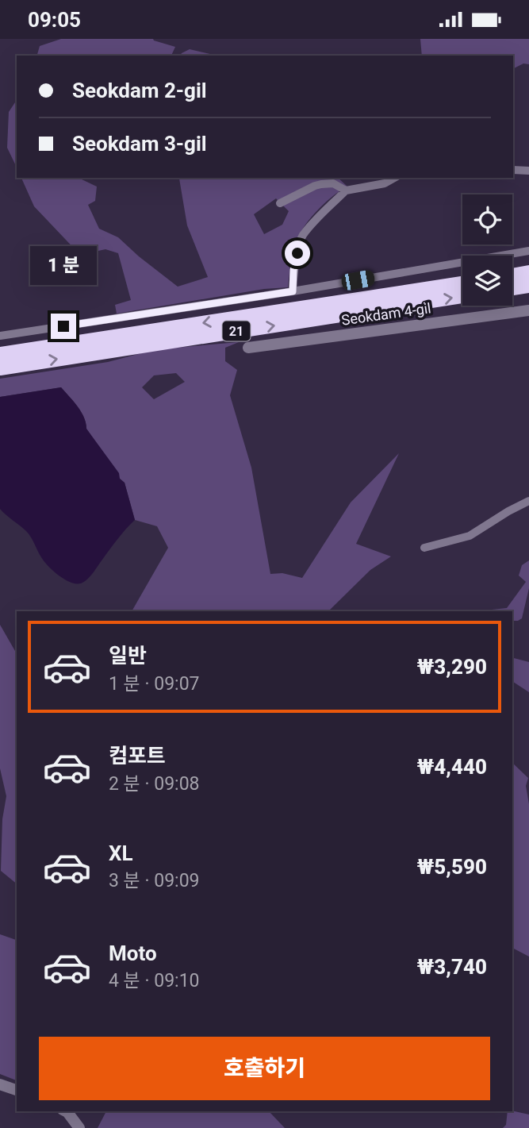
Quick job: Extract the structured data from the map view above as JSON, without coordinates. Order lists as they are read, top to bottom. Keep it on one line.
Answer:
{"streets":{"highway":["21"],"street":["Seokdam 4-gil"]},"page":{"status":"09:05","banner":["Seokdam 2-gil","Seokdam 3-gil"],"bubble":"1 분","list":[{"name":"일반","note":"1 분 · 09:07","value":"₩3,290"},{"name":"컴포트","note":"2 분 · 09:08","value":"₩4,440"},{"name":"XL","note":"3 분 · 09:09","value":"₩5,590"},{"name":"Moto","note":"4 분 · 09:10","value":"₩3,740"}],"buttons":"호출하기"}}
